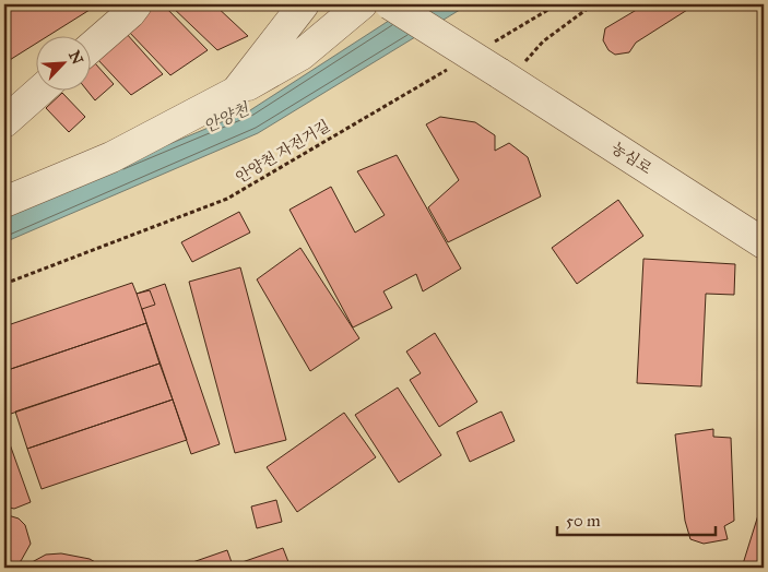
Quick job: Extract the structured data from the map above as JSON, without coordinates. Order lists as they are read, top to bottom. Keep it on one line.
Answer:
{"streets":{"street":["농심로"],"path":["안양천 자전거길"]},"water":["안양천"],"scale_bar":"50 m","north":"top right"}
